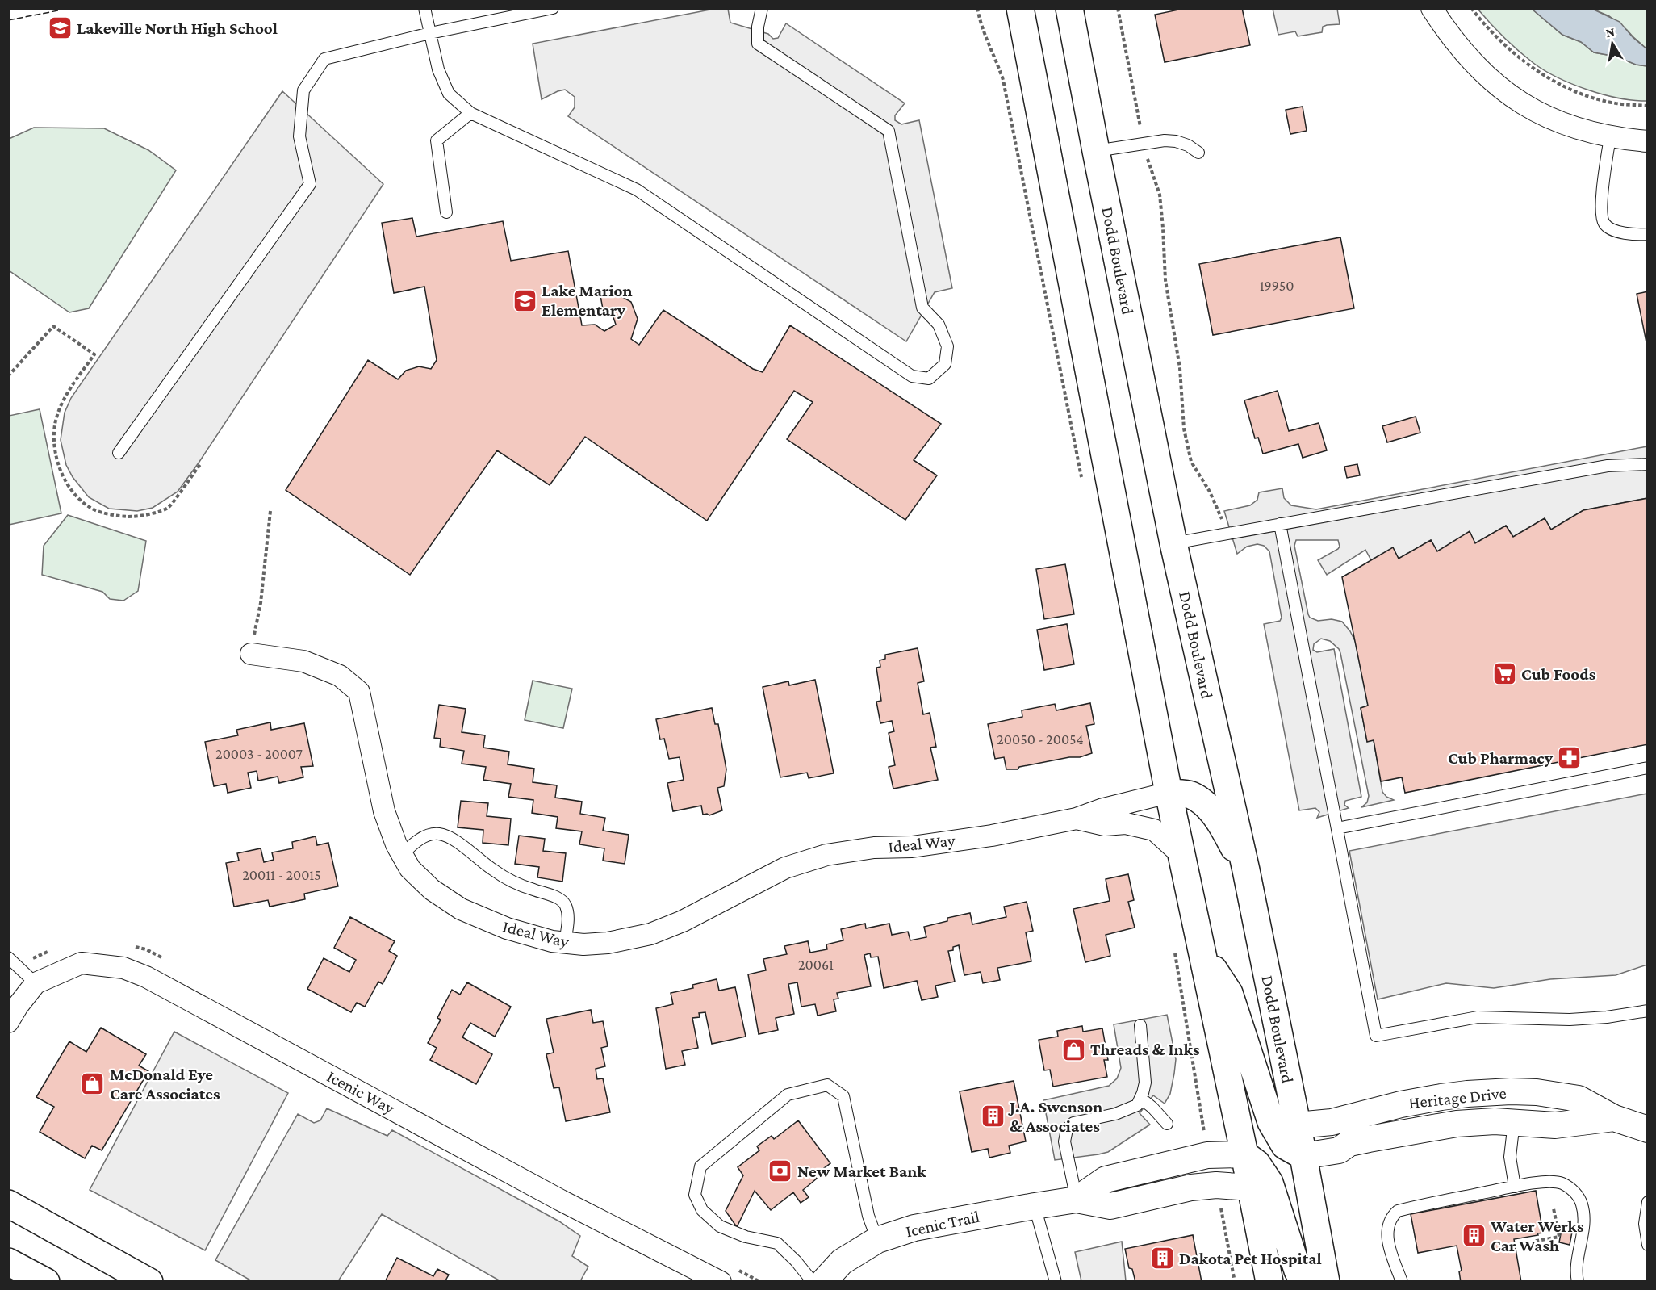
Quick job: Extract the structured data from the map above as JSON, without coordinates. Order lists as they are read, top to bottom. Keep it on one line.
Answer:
{"streets":{"main road":["Dodd Boulevard"],"street":["Ideal Way","Icenic Way","Heritage Drive","Icenic Trail"]},"crossings":[["Dodd Boulevard","Heritage Drive"]],"places":{"school or university":["Lakeville North High School","Lake Marion Elementary"],"supermarket":["Cub Foods"],"pharmacy":["Cub Pharmacy"],"shop":["Threads & Inks","McDonald Eye Care Associates"],"building":["J.A. Swenson & Associates","Water Werks Car Wash","Dakota Pet Hospital"],"bank":["New Market Bank"]},"house_numbers":["19950","20050 - 20054","20003 - 20007","20011 - 20015","20061"],"north":"top"}
